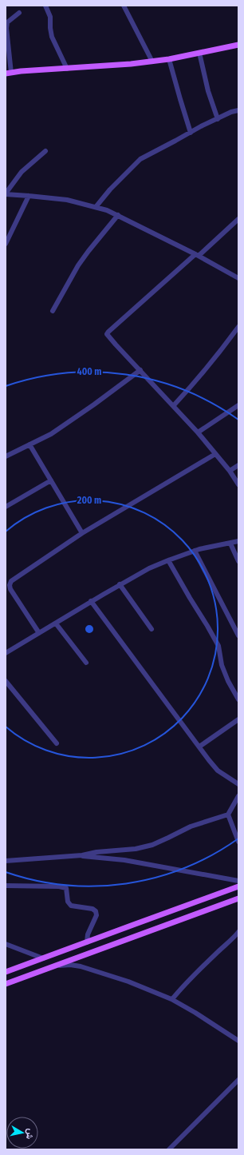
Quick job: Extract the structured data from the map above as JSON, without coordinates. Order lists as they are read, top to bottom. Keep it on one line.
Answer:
{"north":"right","rings":["400 m","200 m"]}
